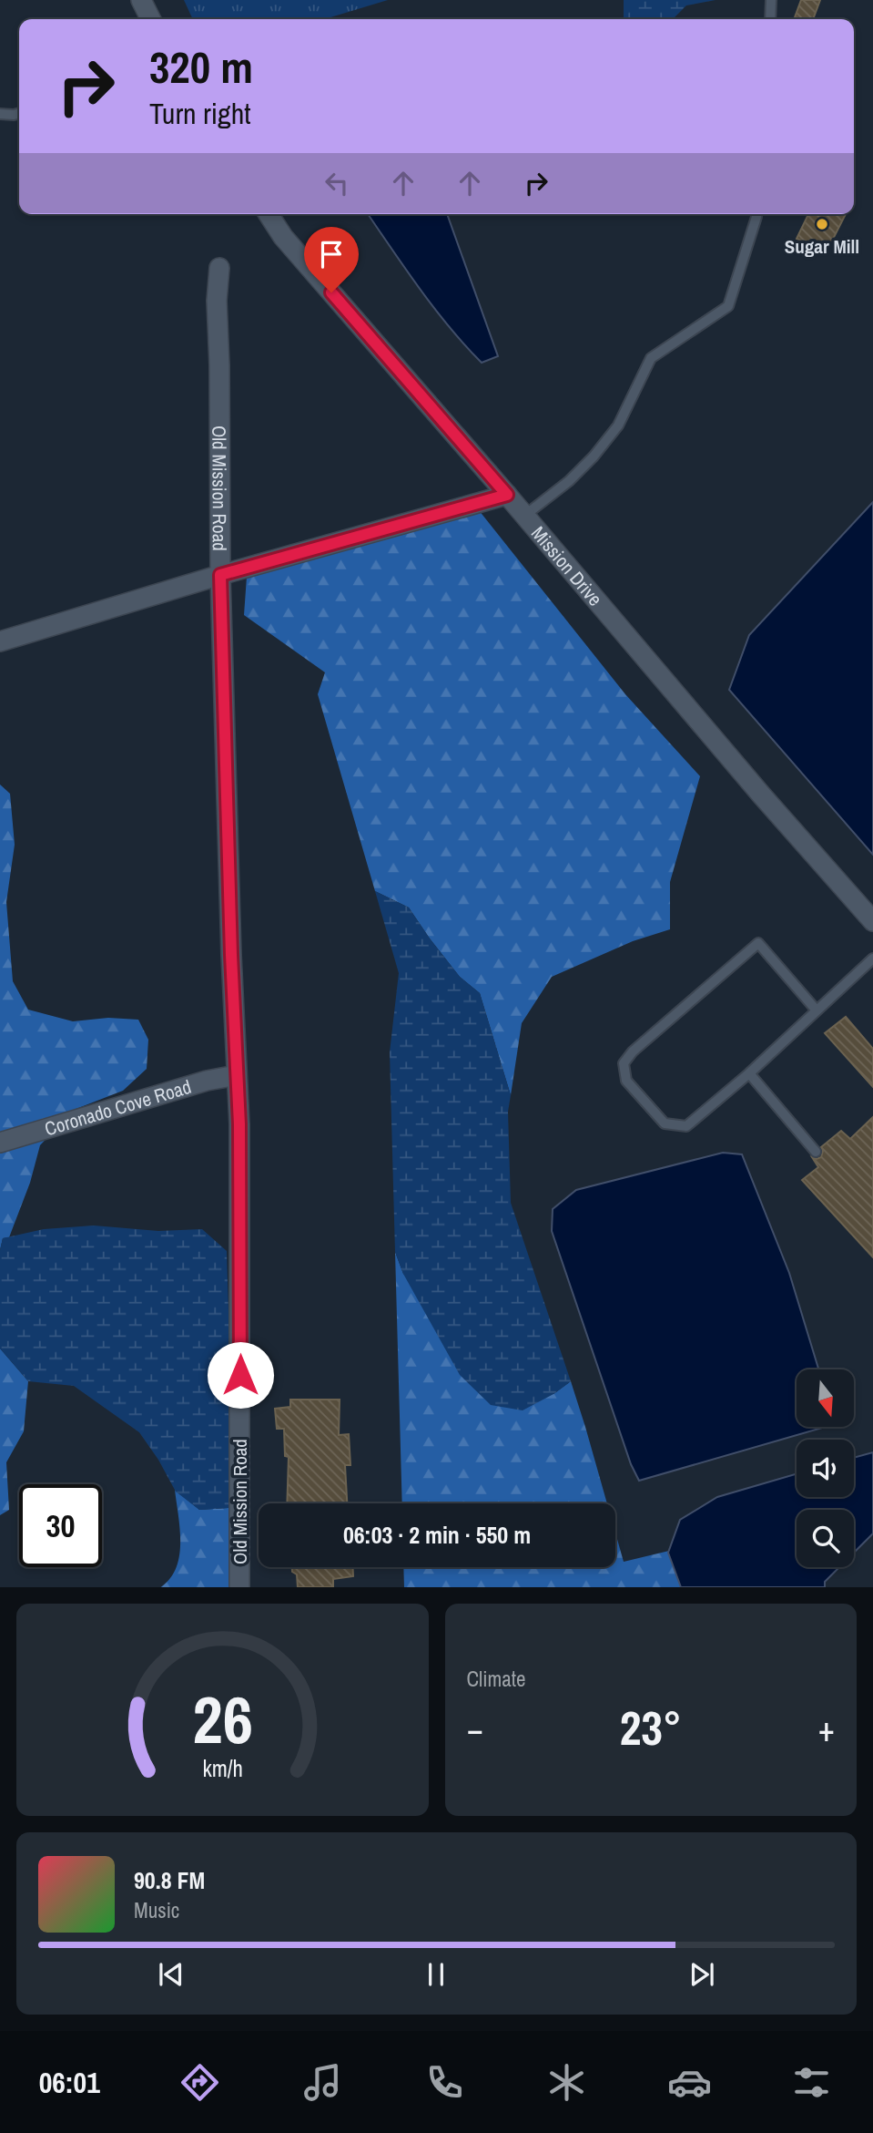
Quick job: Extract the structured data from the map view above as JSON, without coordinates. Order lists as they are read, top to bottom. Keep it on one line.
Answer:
{"streets":{"street":["Old Mission Road","Mission Drive","Coronado Cove Road"]},"crossings":[["Old Mission Road","Coronado Cove Road"]],"places":["Sugar Mill"],"north":"bottom","page":{"turn":["320 m","Turn right"],"limit":"30","trip":"06:03 · 2 min · 550 m","tile":"Climate","heat":["−","23°","+"],"song":["90.8 FM","Music"],"tabs":"06:01","gauge":["26","km/h"]}}
